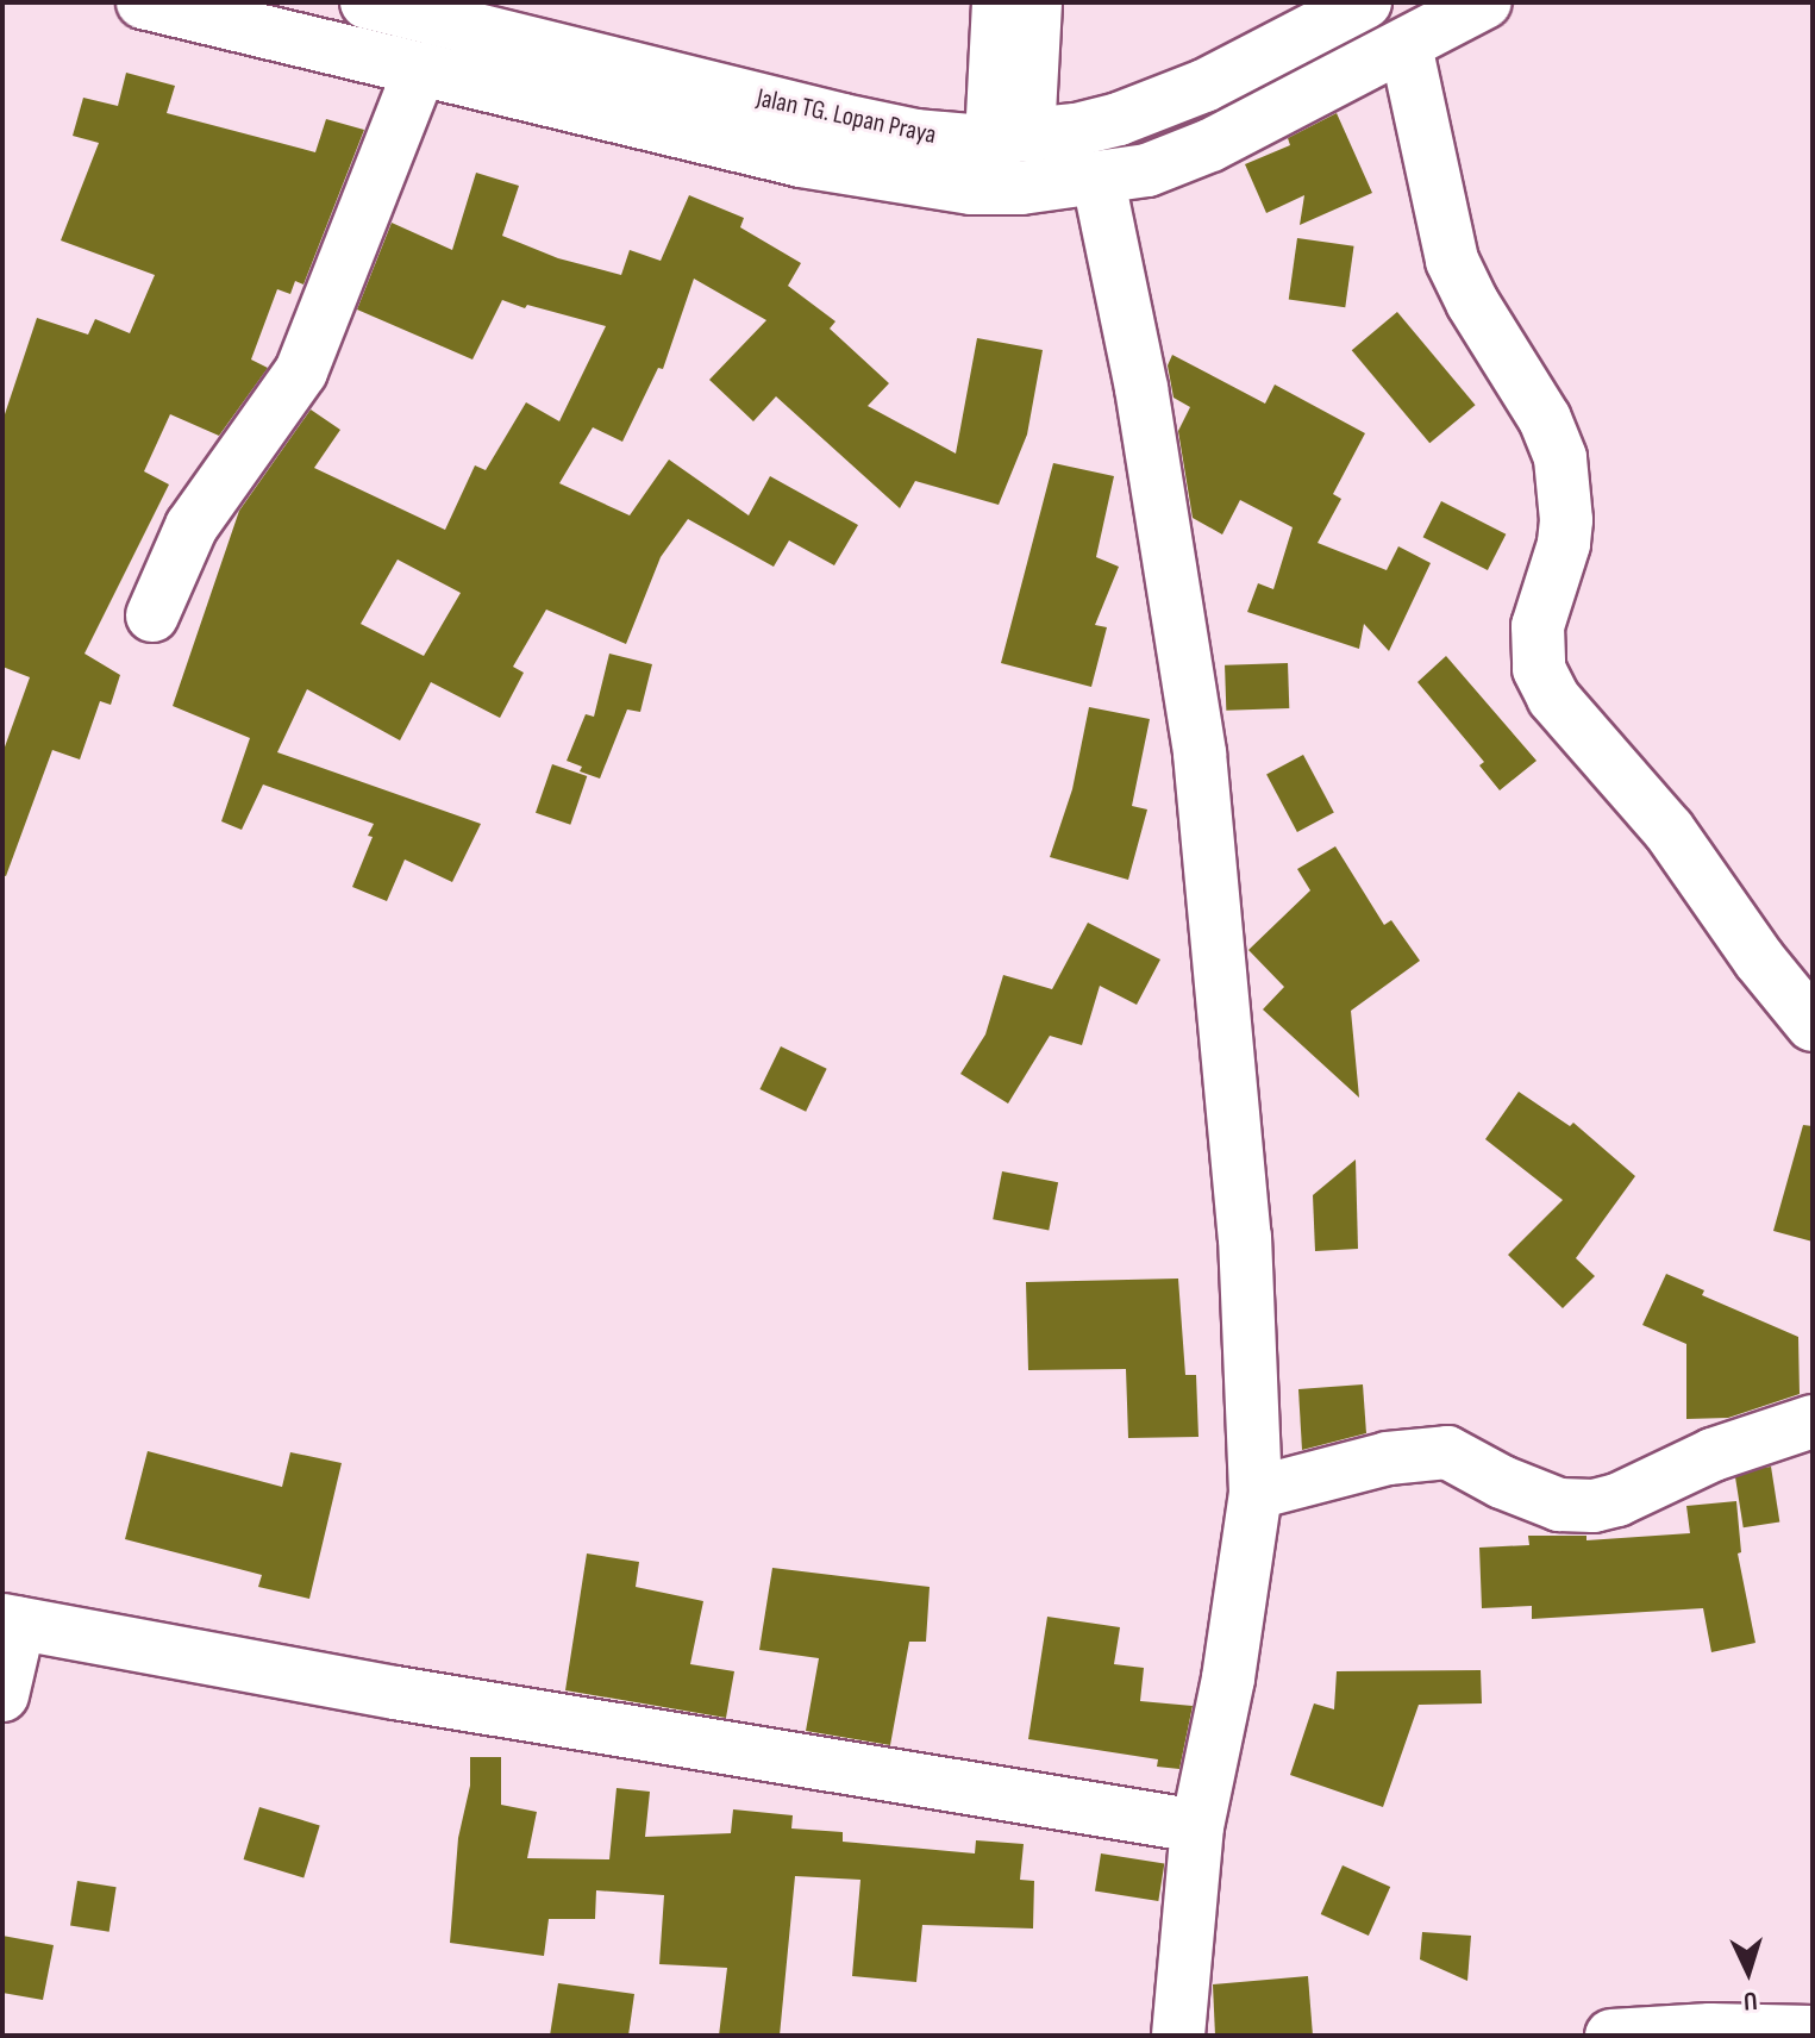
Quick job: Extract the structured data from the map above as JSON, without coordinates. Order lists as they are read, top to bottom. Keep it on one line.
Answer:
{"streets":{"main road":["Jalan TG. Lopan Praya"]},"north":"bottom"}
